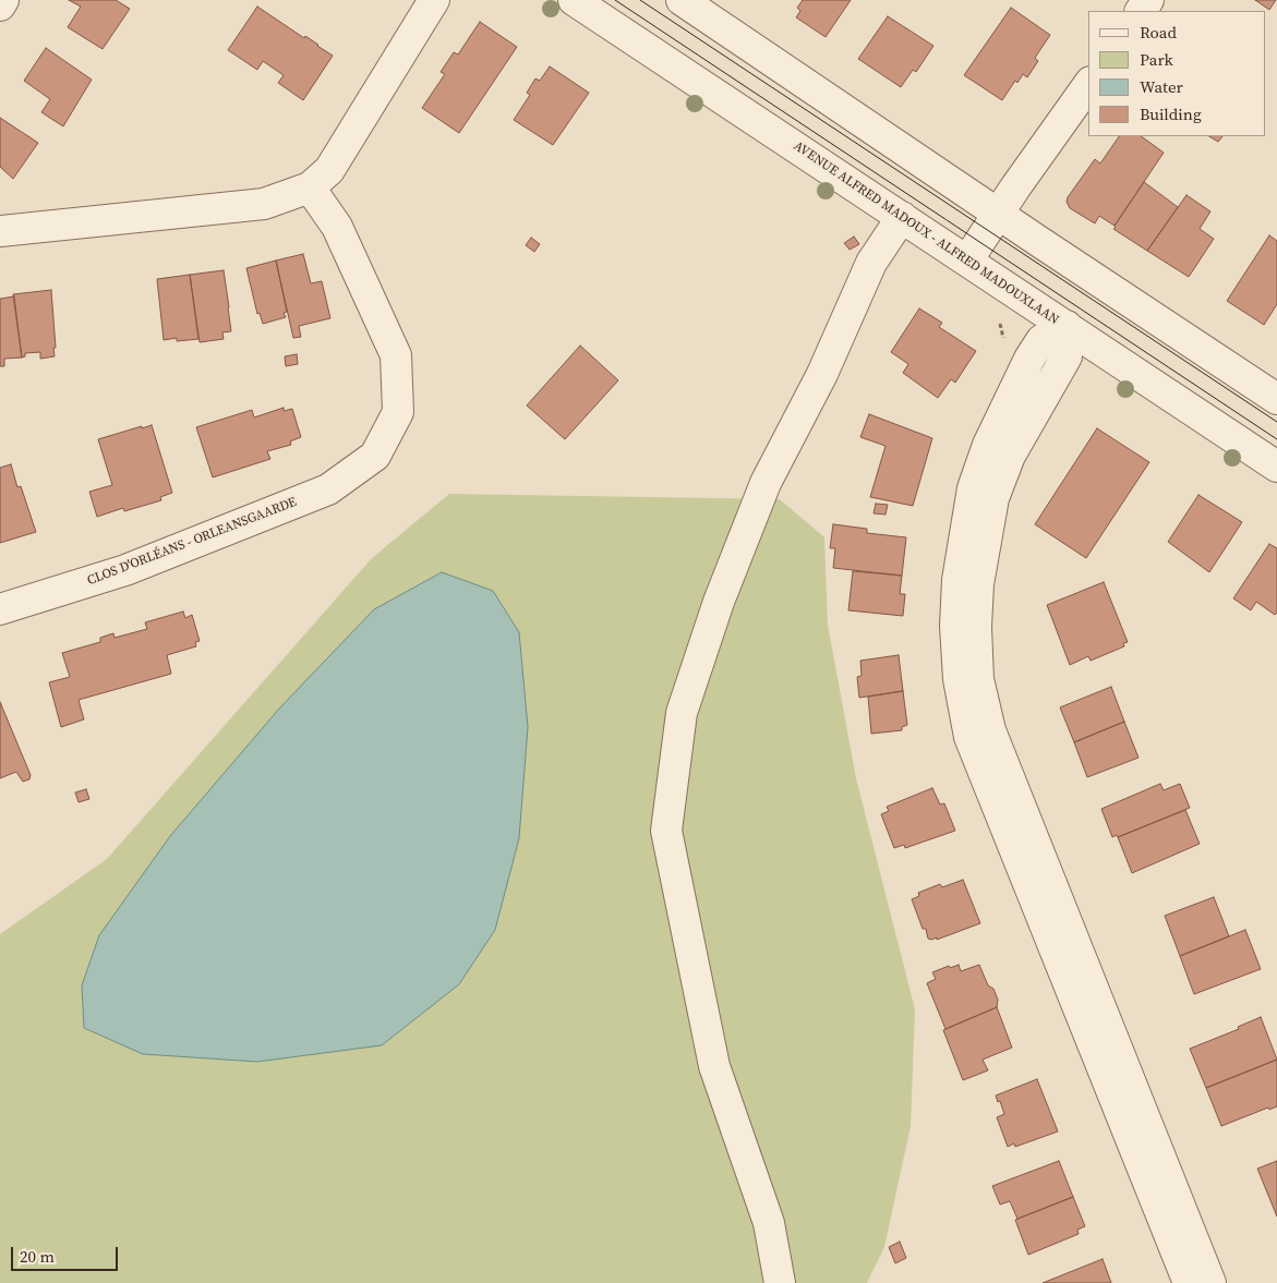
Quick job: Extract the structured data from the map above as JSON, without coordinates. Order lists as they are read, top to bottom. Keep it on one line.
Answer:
{"streets":{"street":["AVENUE ALFRED MADOUX - ALFRED MADOUXLAAN","CLOS D'ORLÉANS - ORLEANSGAARDE"]},"legend":["Road","Park","Water","Building"],"scale_bar":"20 m"}
